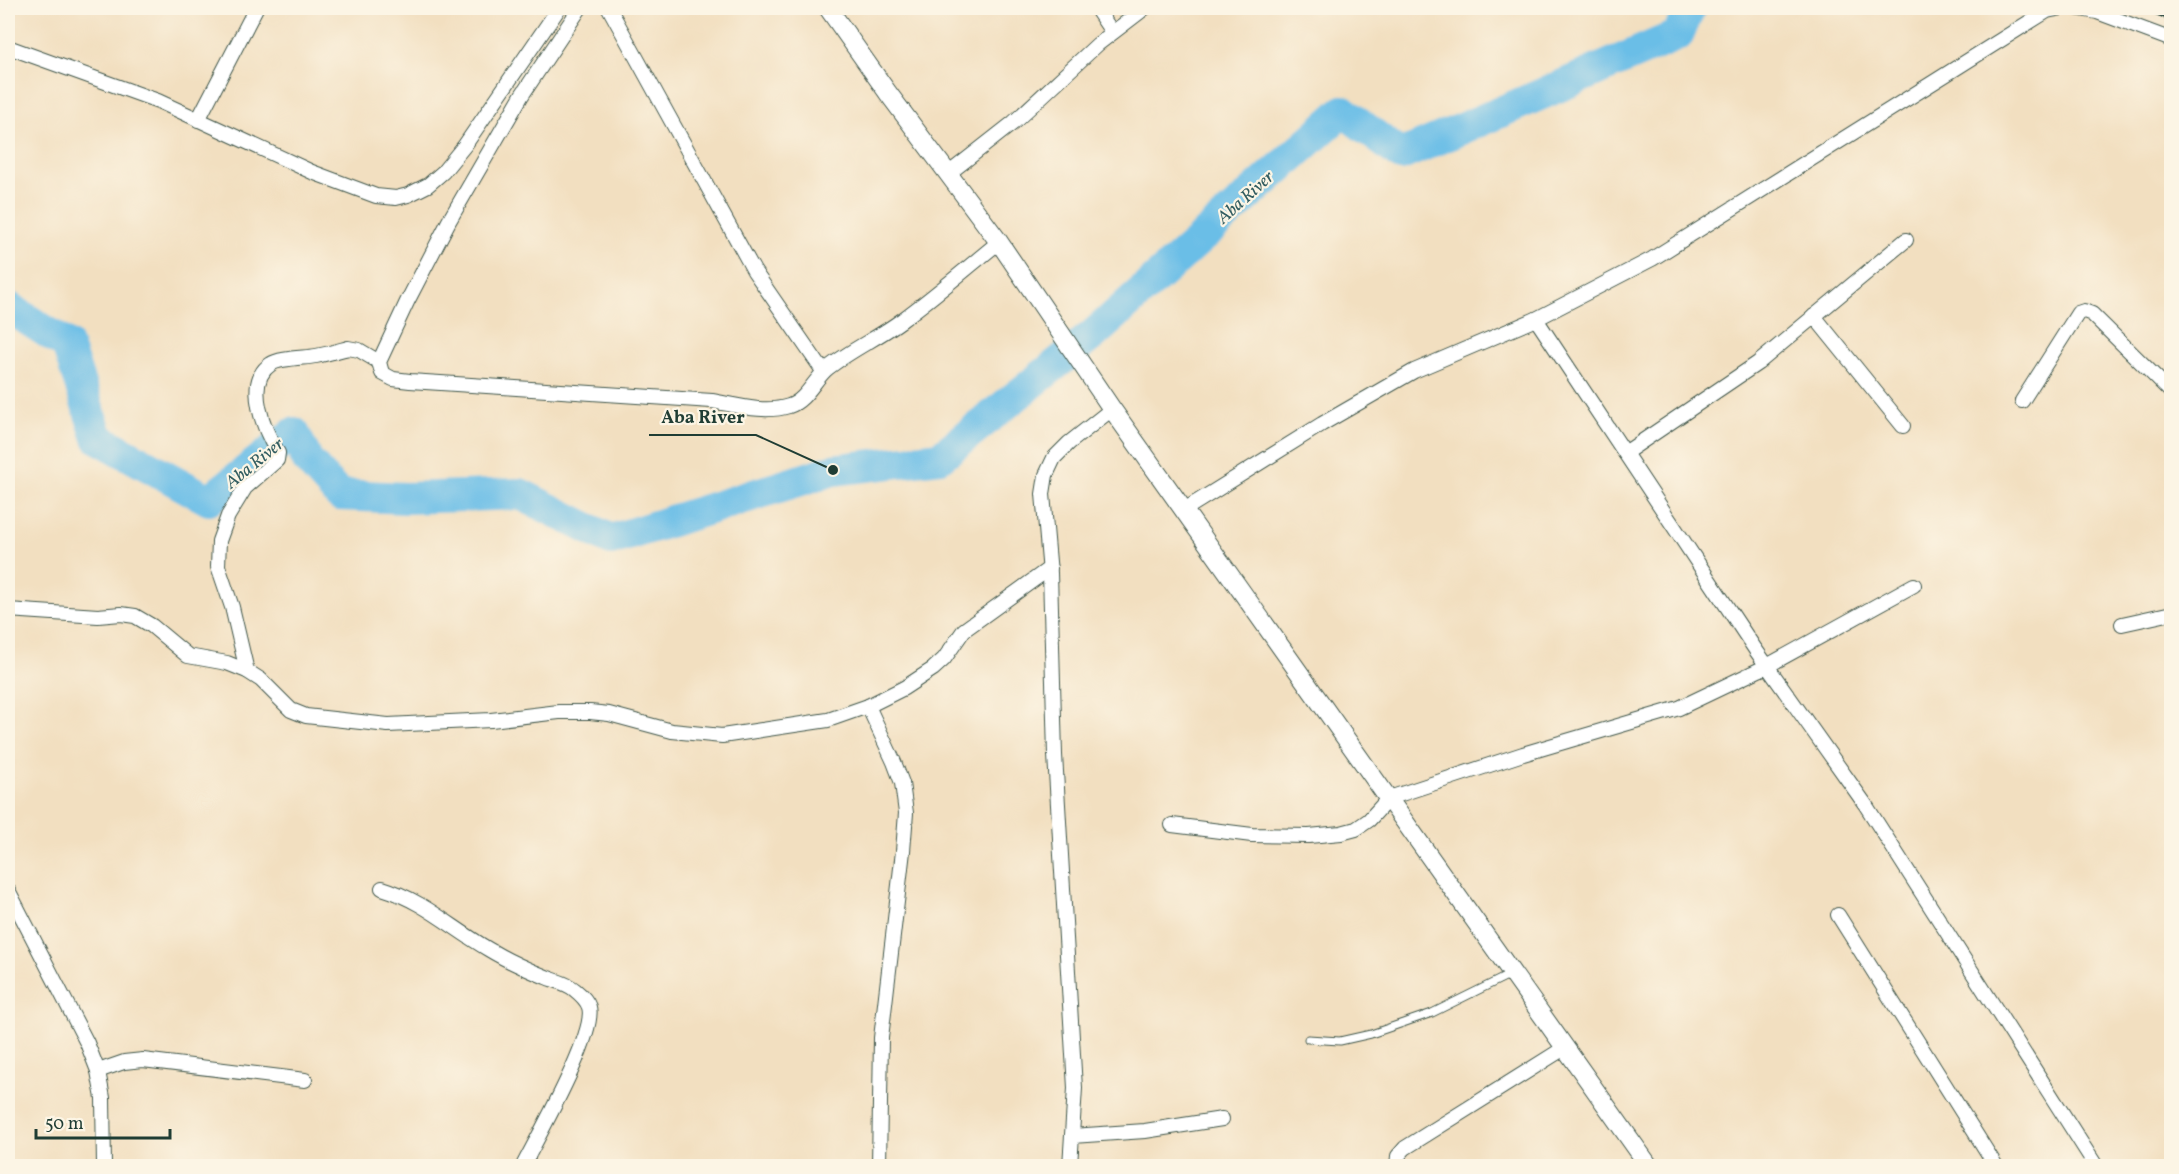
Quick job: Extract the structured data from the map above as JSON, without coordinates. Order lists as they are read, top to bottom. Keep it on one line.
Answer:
{"water":["Aba River"],"places":["Aba River"],"scale_bar":"50 m"}
